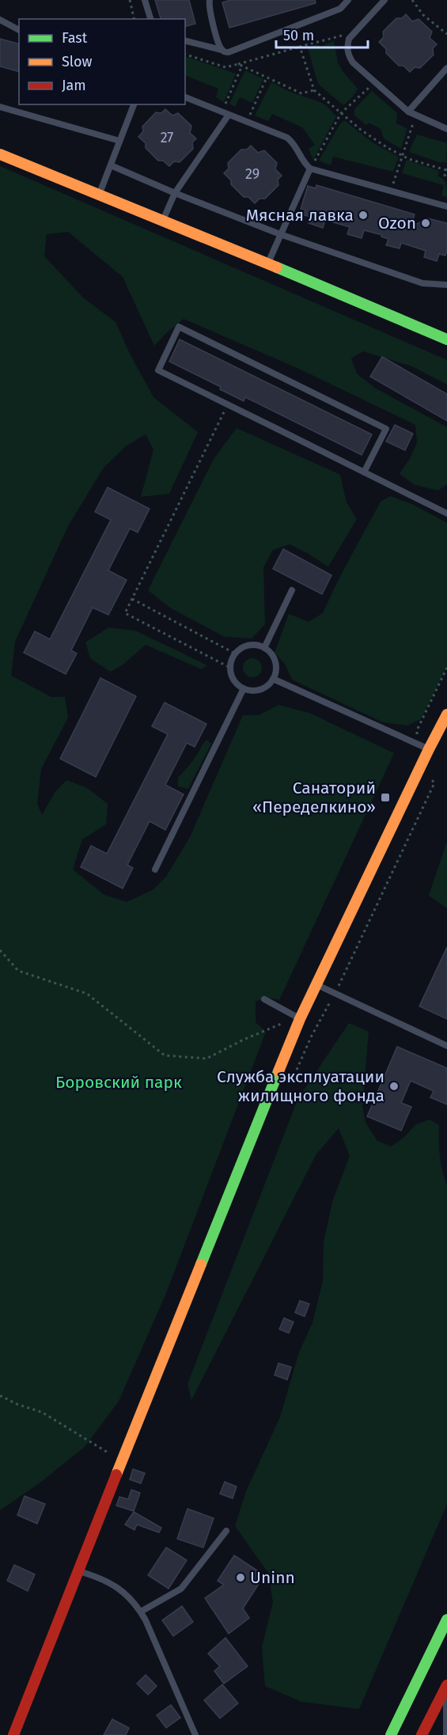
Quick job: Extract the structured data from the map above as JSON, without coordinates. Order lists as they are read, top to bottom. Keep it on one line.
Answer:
{"parks":["Боровский парк"],"places":{"other":["Мясная лавка","Ozon","Служба эксплуатации жилищного фонда","Uninn"],"transit":["Санаторий «Переделкино»"]},"house_numbers":["27","29"],"legend":["Fast","Slow","Jam"],"scale_bar":"50 m"}
